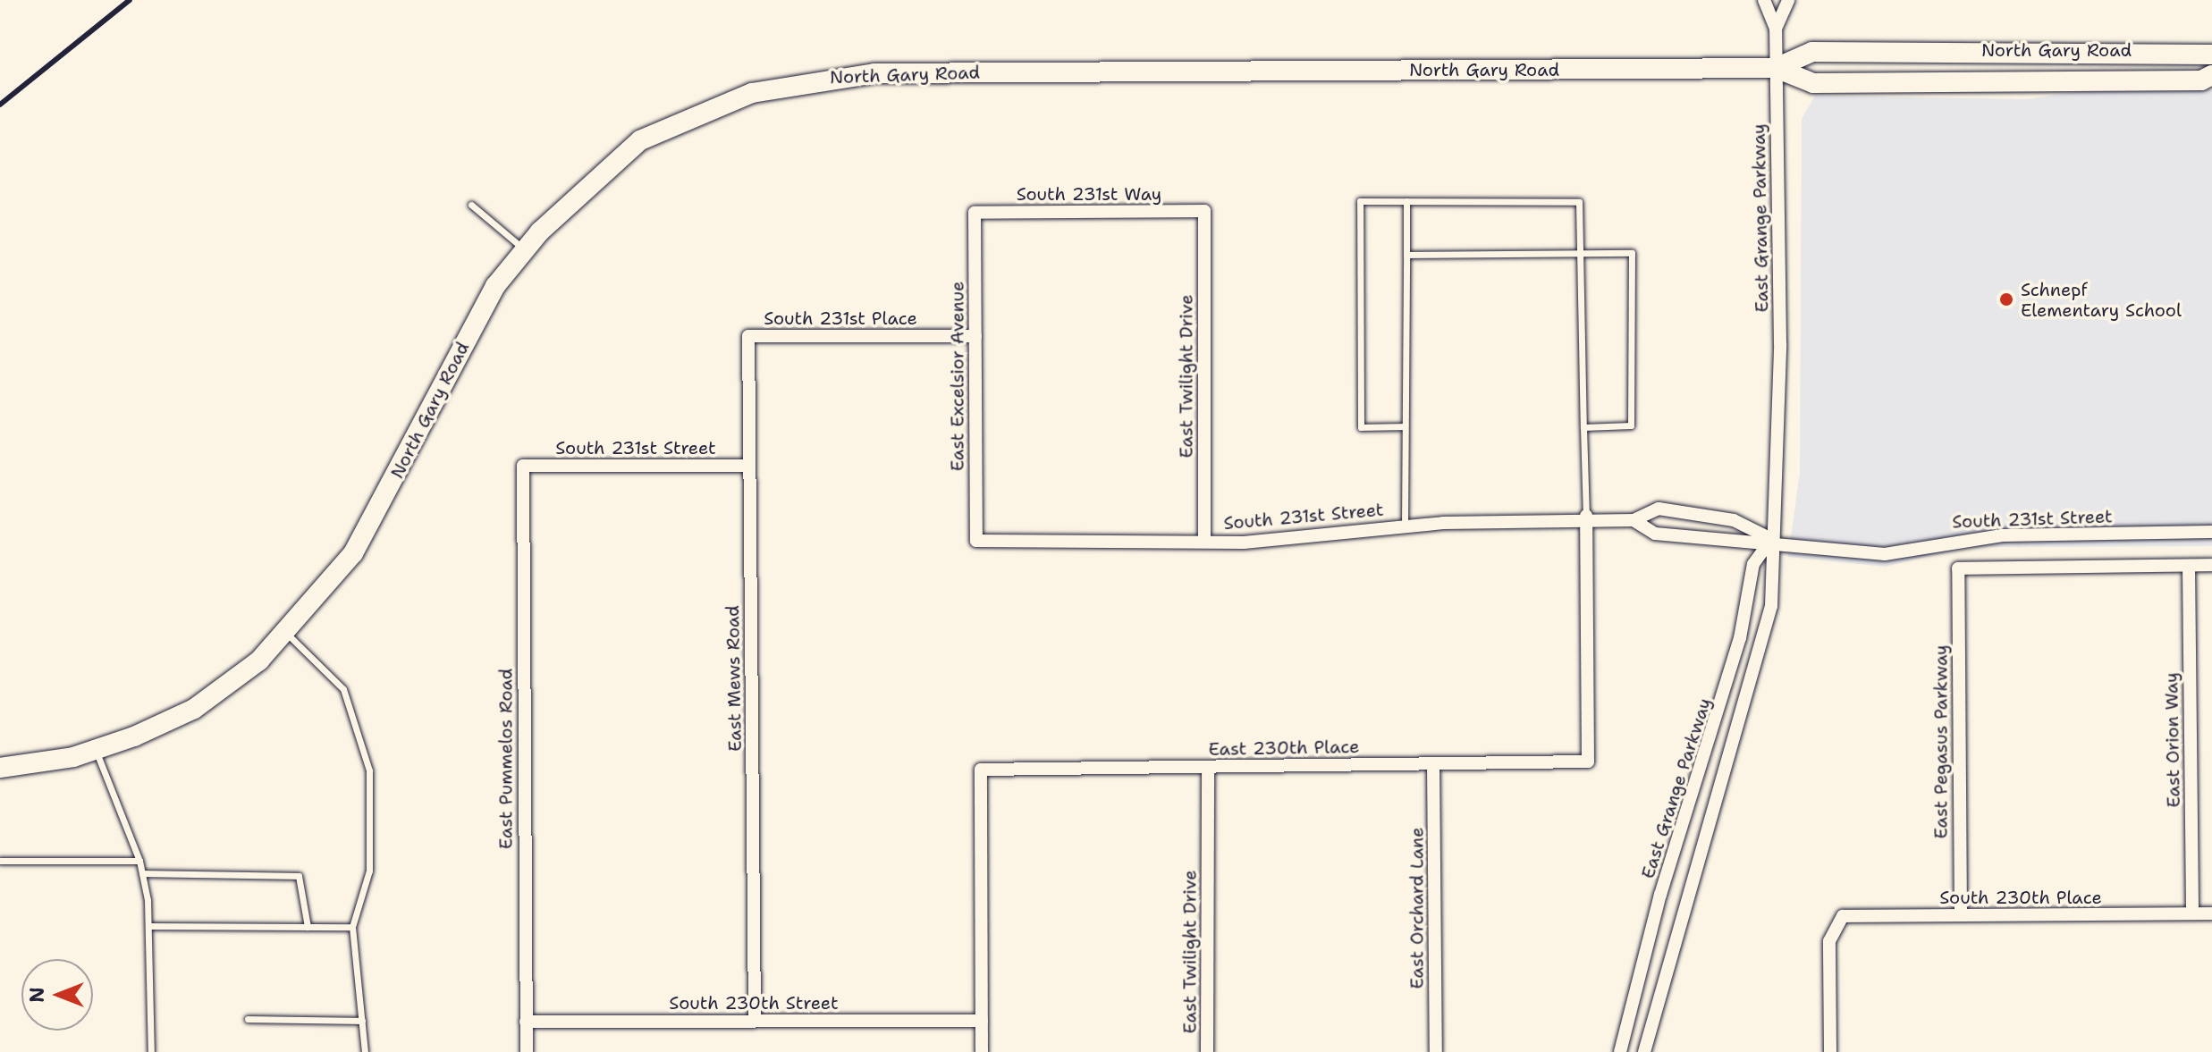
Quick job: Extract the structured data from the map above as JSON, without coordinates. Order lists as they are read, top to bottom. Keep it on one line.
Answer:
{"streets":{"main road":["North Gary Road"],"street":["South 231st Way","East Grange Parkway","South 231st Place","East Excelsior Avenue","East Twilight Drive","South 231st Street","East Mews Road","East Orion Way","East Pegasus Parkway","East 230th Place","East Pummelos Road","South 230th Place","East Orchard Lane","South 230th Street"]},"crossings":[["North Gary Road","East Grange Parkway"],["South 231st Way","East Excelsior Avenue"],["South 231st Way","East Twilight Drive"],["East Grange Parkway","South 231st Street"],["South 231st Place","East Excelsior Avenue"],["South 231st Place","East Mews Road"],["East Excelsior Avenue","South 231st Street"],["East Twilight Drive","South 231st Street"],["East Twilight Drive","East 230th Place"],["South 231st Street","East Mews Road"],["South 231st Street","East 230th Place"],["South 231st Street","East Pummelos Road"],["East Mews Road","South 230th Street"],["East Orion Way","East Pegasus Parkway"],["East Orion Way","South 230th Place"],["East Pegasus Parkway","South 230th Place"],["East 230th Place","East Orchard Lane"],["East 230th Place","South 230th Street"],["East Pummelos Road","South 230th Street"]],"places":["Schnepf Elementary School"],"north":"left"}
